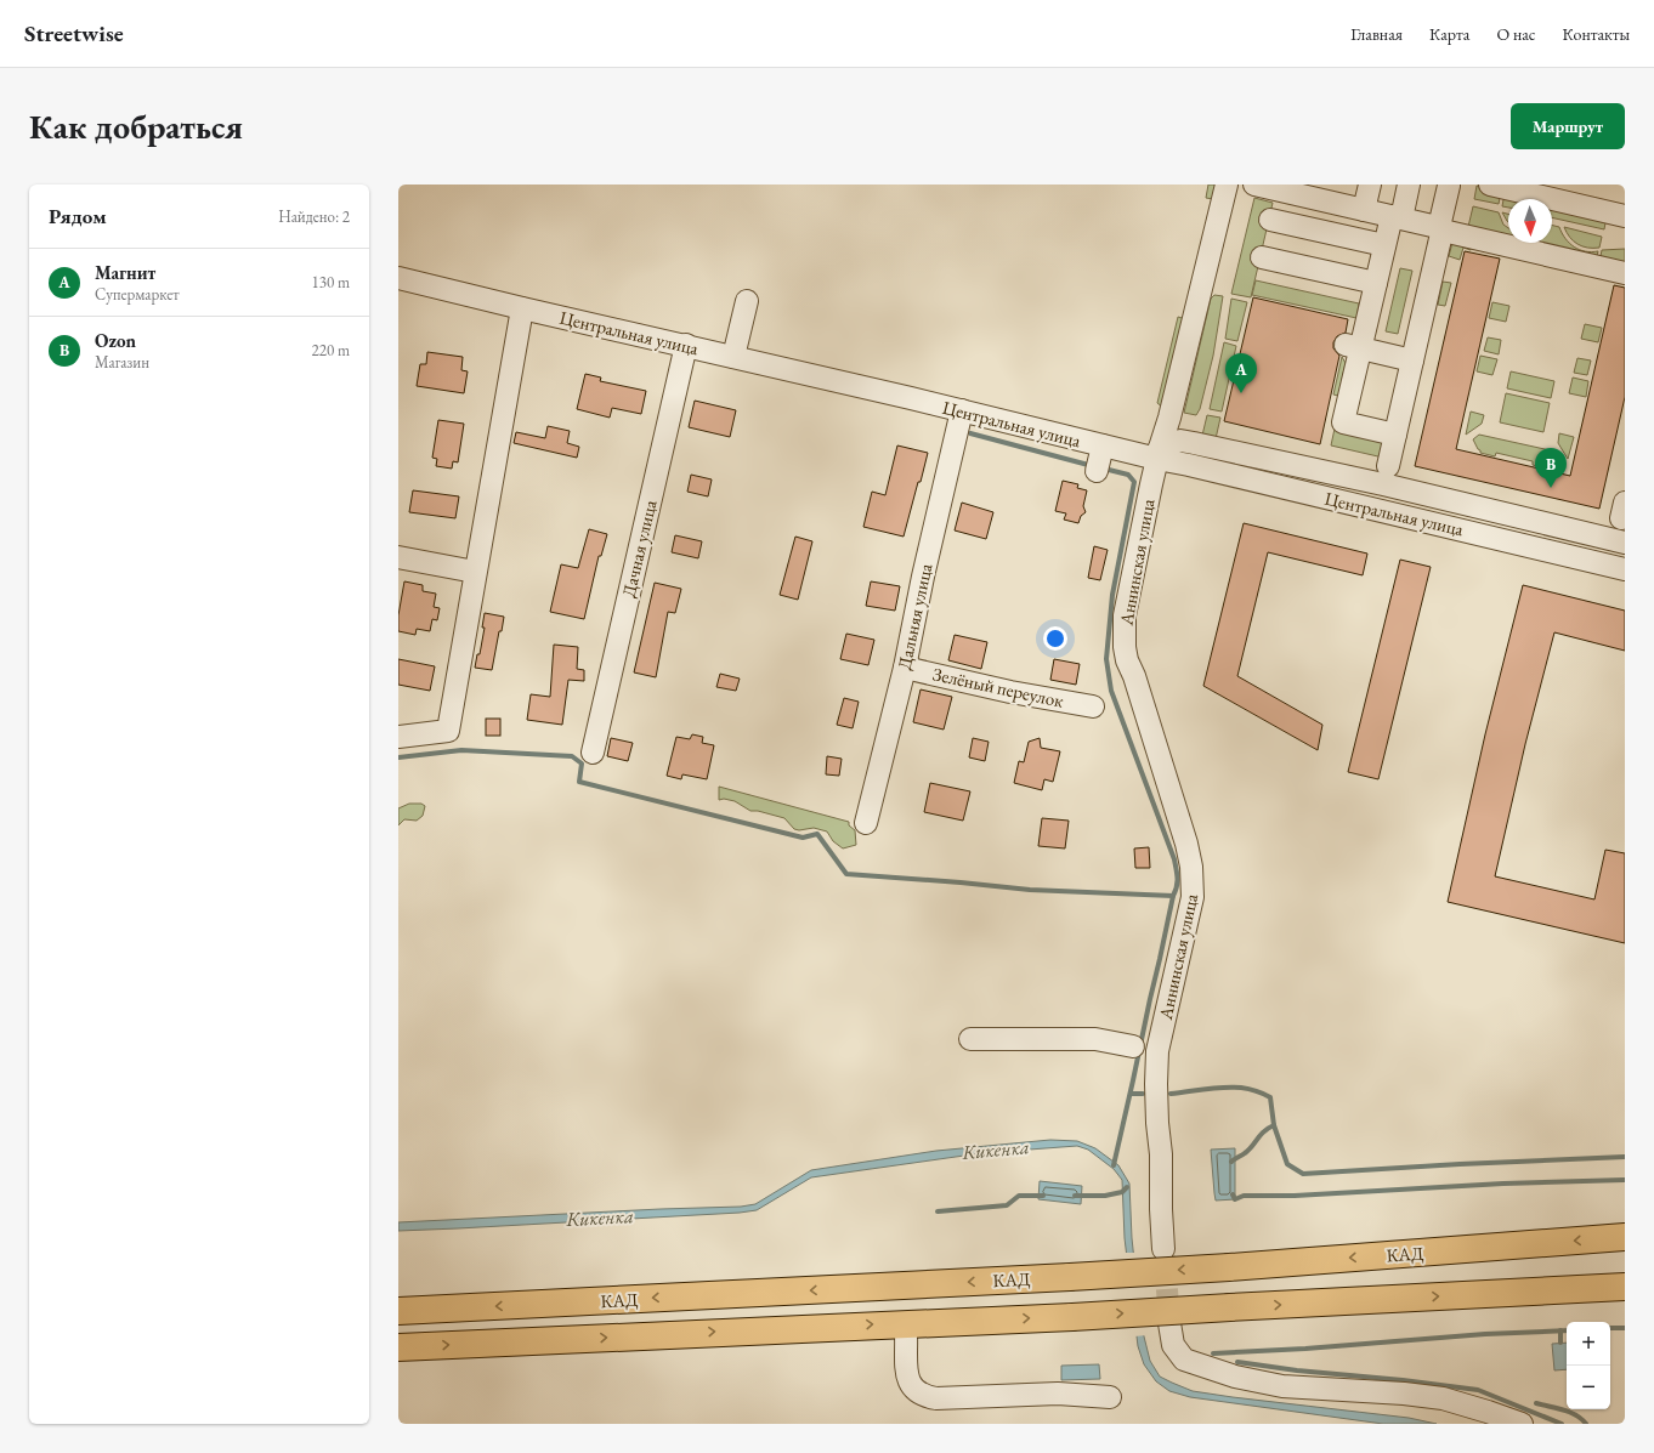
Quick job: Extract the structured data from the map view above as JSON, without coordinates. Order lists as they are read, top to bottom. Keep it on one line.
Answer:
{"streets":{"highway":["КАД"],"street":["Центральная улица","Дачная улица","Аннинская улица","Дальняя улица","Зелёный переулок"]},"crossings":[["Центральная улица","Дачная улица"],["Центральная улица","Аннинская улица"],["Центральная улица","Дальняя улица"],["Дальняя улица","Зелёный переулок"]],"water":["Кикенка"],"north":"bottom","page":{"header":"Streetwise","nav":["Главная","Карта","О нас","Контакты"],"buttons":"Маршрут","title":"Как добраться","heading":["Рядом","Найдено: 2"],"list":[{"mark":"A","name":"Магнит","note":"Супермаркет","value":"130 m"},{"mark":"B","name":"Ozon","note":"Магазин","value":"220 m"}],"pins":["A","B"],"map_buttons":["+","−"]}}
